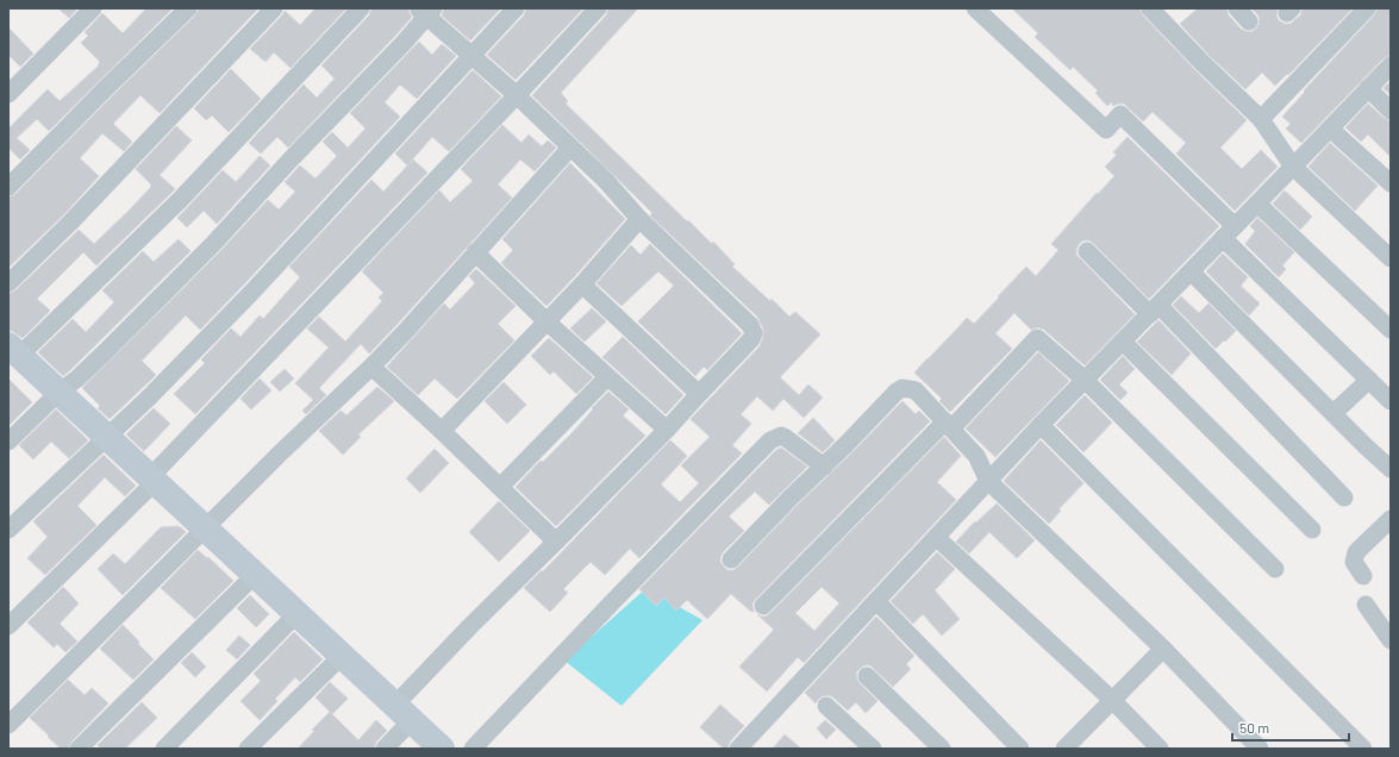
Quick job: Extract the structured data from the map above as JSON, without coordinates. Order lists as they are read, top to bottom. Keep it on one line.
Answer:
{"scale_bar":"50 m"}
